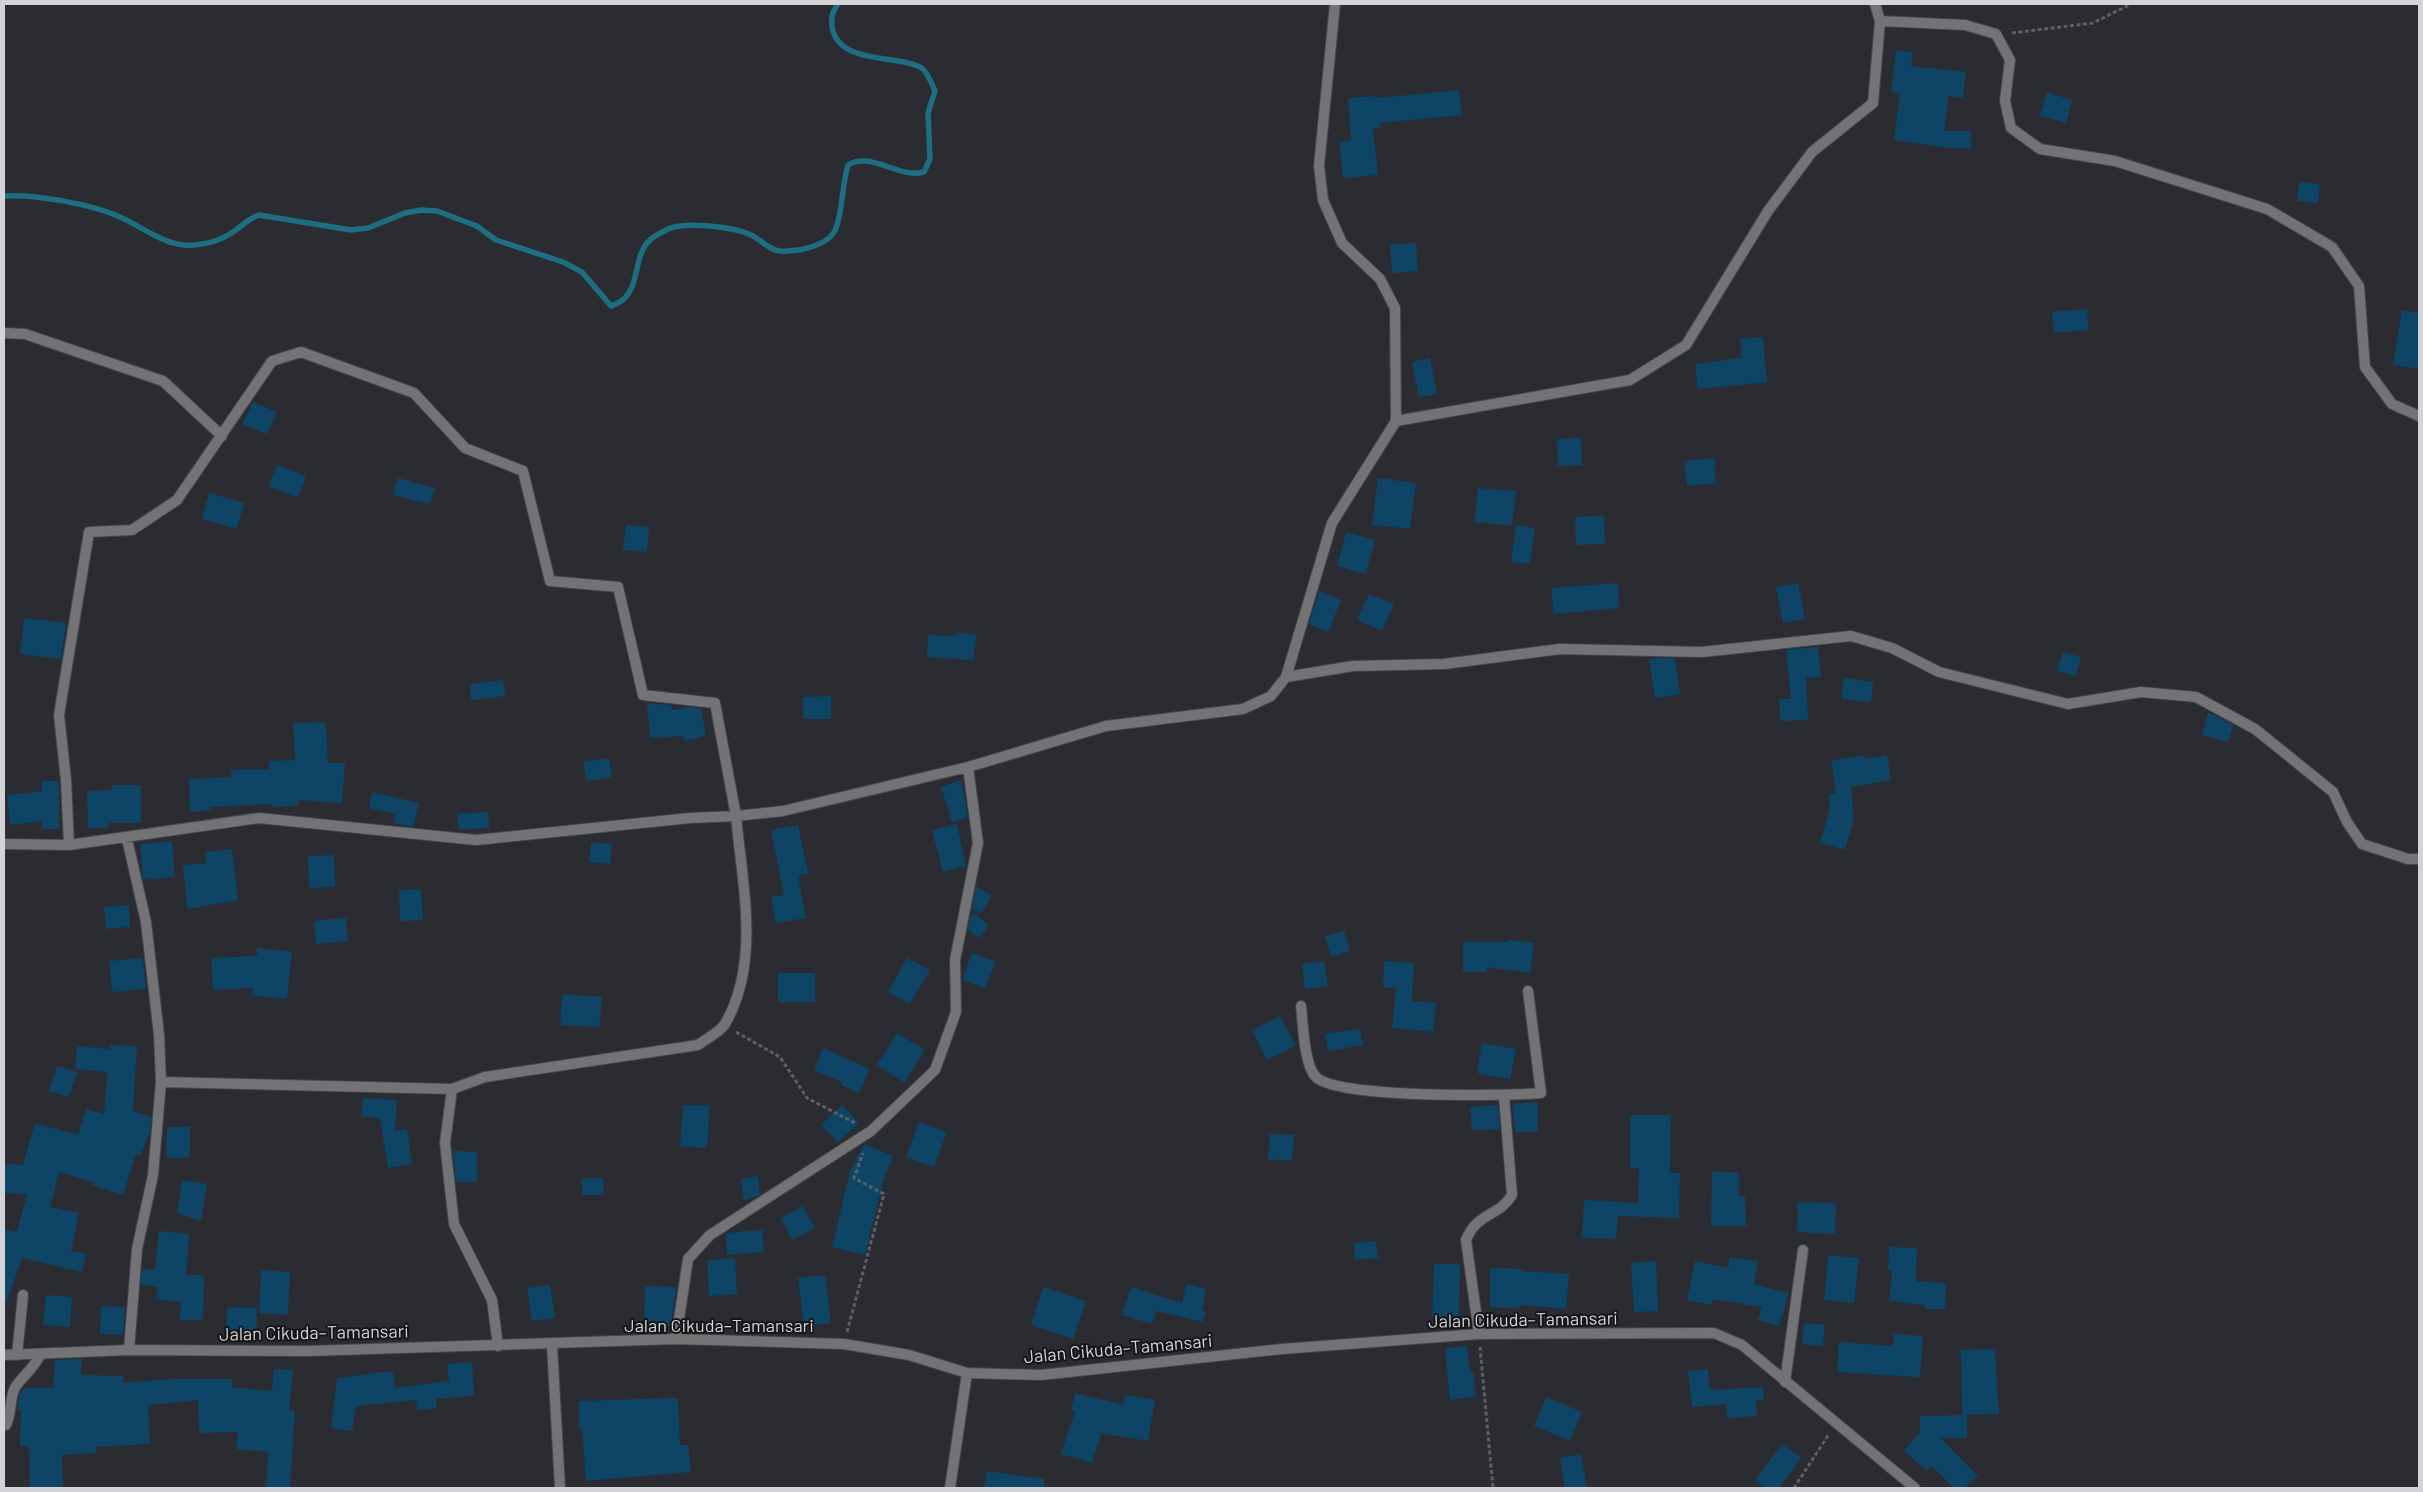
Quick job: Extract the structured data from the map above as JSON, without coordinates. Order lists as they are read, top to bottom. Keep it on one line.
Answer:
{"streets":{"street":["Jalan Cikuda–Tamansari"]}}
